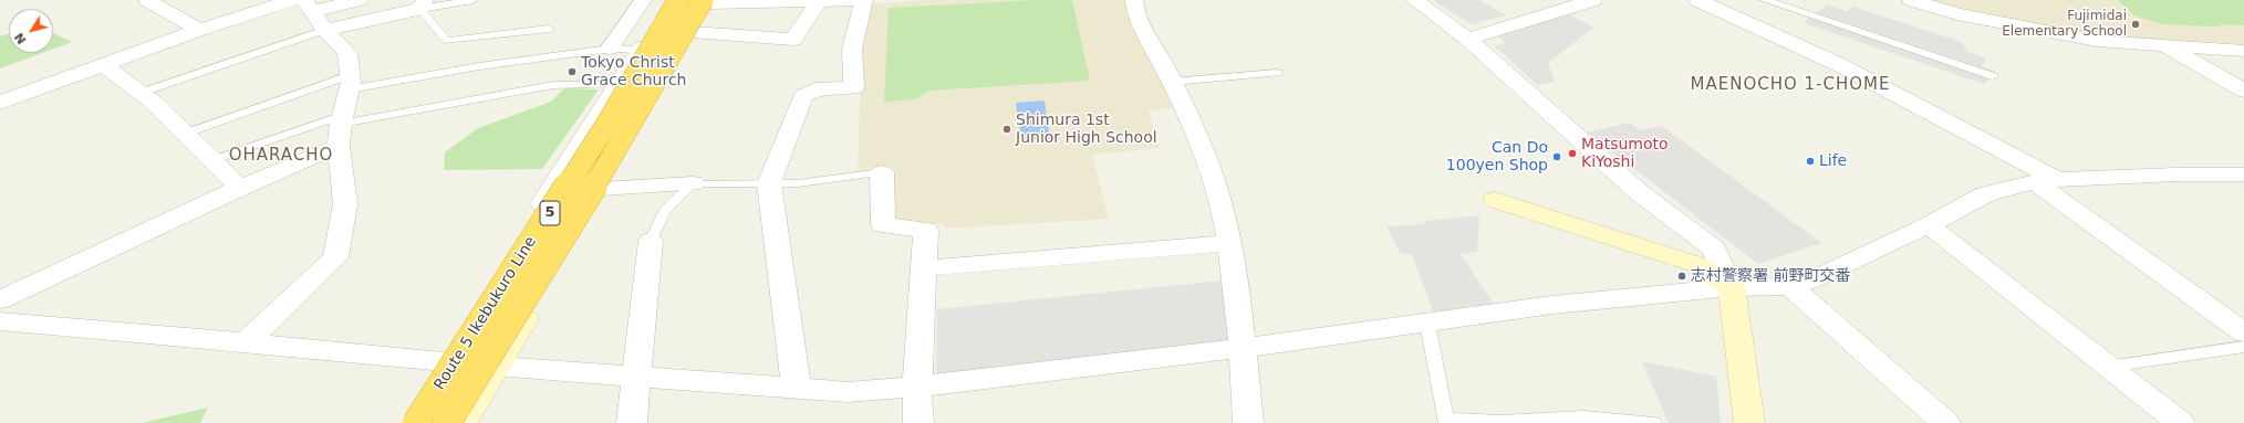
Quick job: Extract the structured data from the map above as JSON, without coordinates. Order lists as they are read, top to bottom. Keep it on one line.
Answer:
{"streets":{"highway":["5","Route 5 Ikebukuro Line"]},"districts":["MAENOCHO 1-CHOME","OHARACHO"],"places":["Fujimidai Elementary School","Tokyo Christ Grace Church","Shimura 1st Junior High School","Matsumoto KiYoshi","Can Do 100yen Shop","Life","志村警察署 前野町交番"],"north":"bottom left"}
